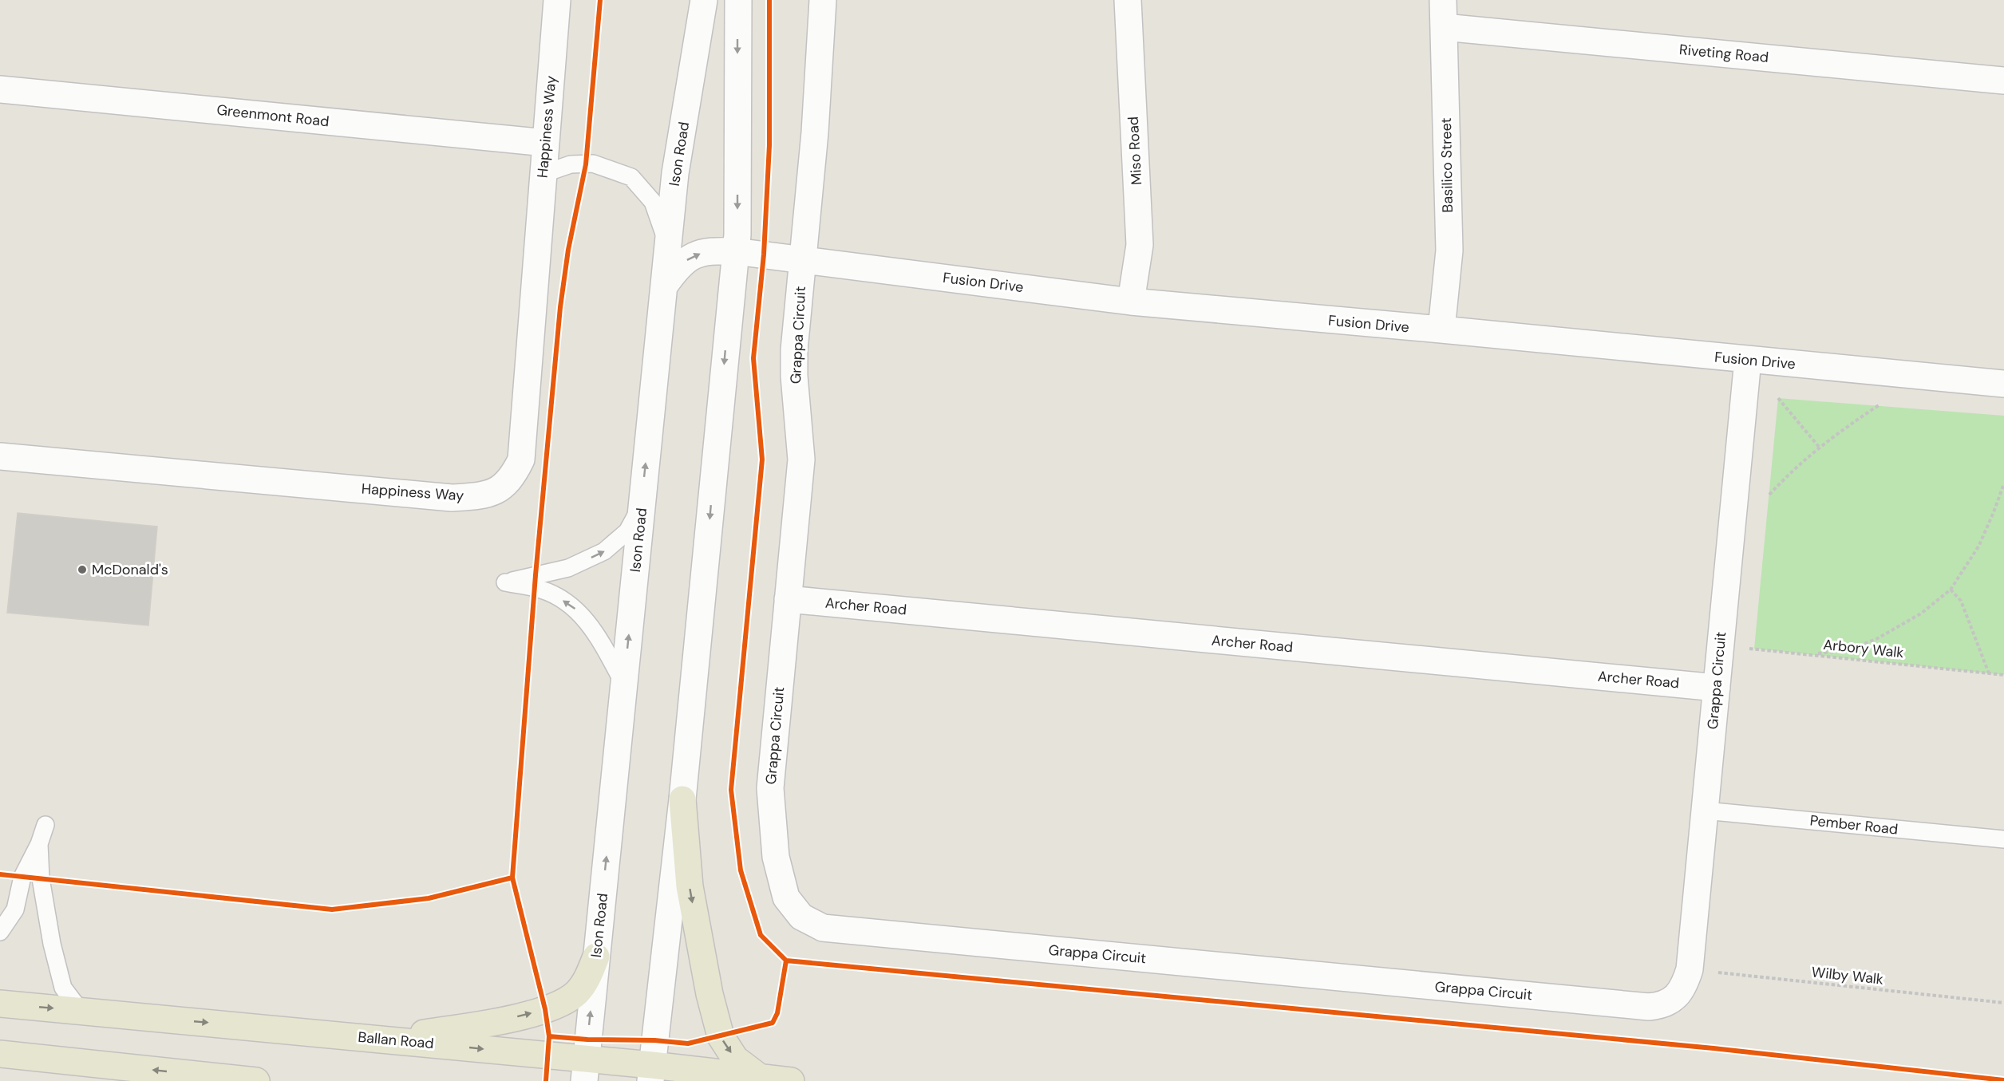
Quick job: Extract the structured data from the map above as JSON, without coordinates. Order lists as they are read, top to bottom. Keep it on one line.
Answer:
{"streets":{"main road":["Ballan Road"],"street":["Riveting Road","Greenmont Road","Happiness Way","Miso Road","Ison Road","Basilico Street","Fusion Drive","Grappa Circuit","Archer Road"],"lane":["Pember Road"],"path":["Arbory Walk","Wilby Walk"]},"crossings":[["Riveting Road","Basilico Street"],["Greenmont Road","Happiness Way"],["Miso Road","Fusion Drive"],["Ison Road","Fusion Drive"],["Ison Road","Ballan Road"],["Basilico Street","Fusion Drive"],["Fusion Drive","Grappa Circuit"],["Grappa Circuit","Archer Road"],["Grappa Circuit","Arbory Walk"],["Grappa Circuit","Pember Road"],["Grappa Circuit","Wilby Walk"]],"places":["McDonald's"]}
